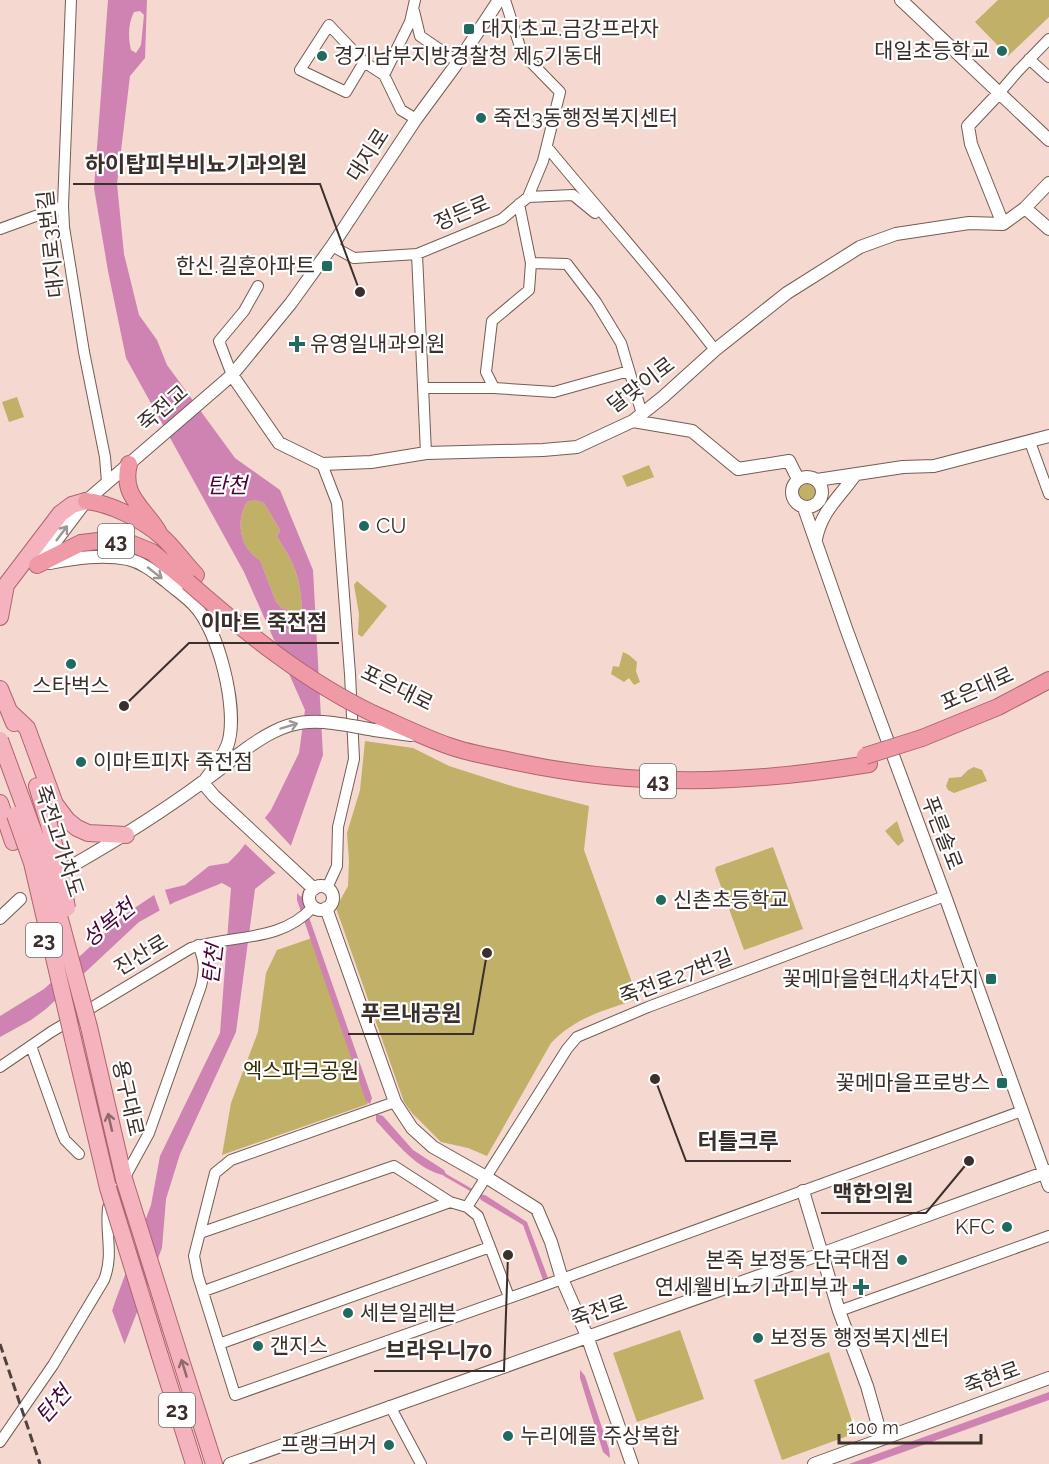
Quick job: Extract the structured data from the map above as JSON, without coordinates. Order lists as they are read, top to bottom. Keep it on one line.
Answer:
{"streets":{"highway":["43","포은대로"],"main road":["죽전고가차도","23","용구대로"],"street":["대지로","정든로","대지로3번길","달맞이로","죽전교","푸른솔로","진산로","죽전로27번길","죽전로","죽현로"]},"crossings":[["대지로","정든로"],["대지로","달맞이로"],["대지로","죽전교"],["43","포은대로"],["푸른솔로","죽전로27번길"],["푸른솔로","죽전로"],["죽전고가차도","23"],["죽전고가차도","용구대로"],["23","용구대로"]],"water":["탄천","성복천"],"parks":["엑스파크공원"],"places":{"transit":["대지초교.금강프라자","한신.길훈아파트","꽃메마을현대4차4단지","꽃메마을프로방스"],"other":["대일초등학교","경기남부지방경찰청 제5기동대","죽전3동행정복지센터","하이탑피부비뇨기과의원","CU","스타벅스","이마트 죽전점","이마트피자 죽전점","신촌초등학교","푸르내공원","터틀크루","맥한의원","KFC","브라우니70","본죽 보정동 단국대점","세븐일레븐","보정동 행정복지센터","갠지스","누리에뜰 주상복합","프랭크버거"],"health":["유영일내과의원","연세웰비뇨기과피부과"]},"scale_bar":"100 m"}
